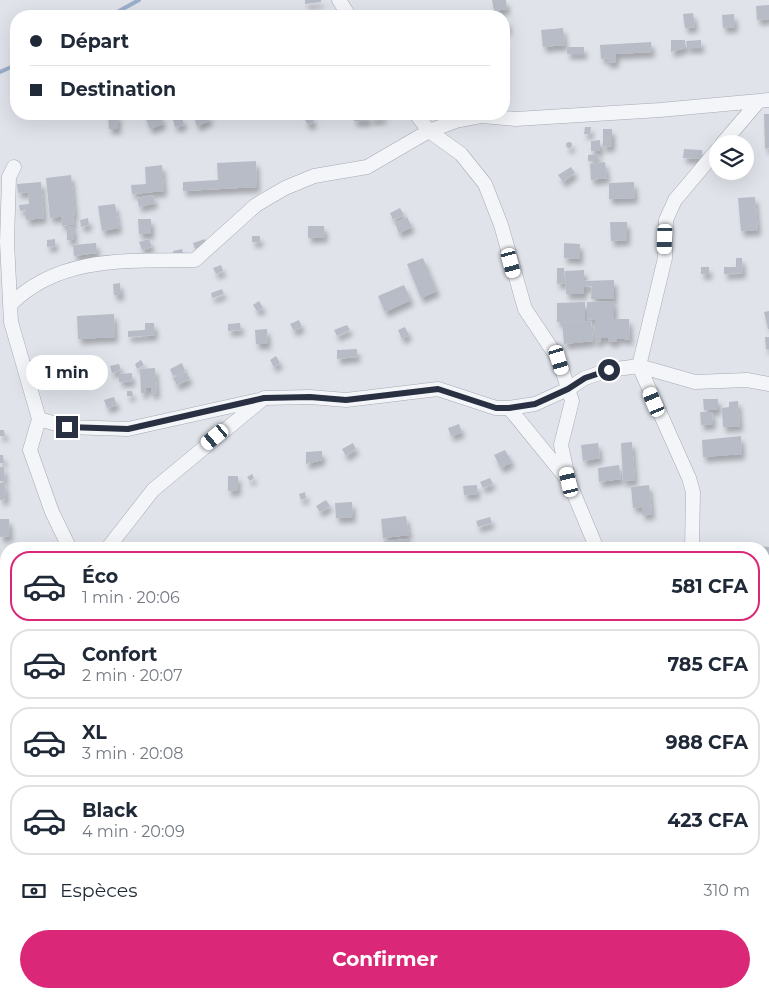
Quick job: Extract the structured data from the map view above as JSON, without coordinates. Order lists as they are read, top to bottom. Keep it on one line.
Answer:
{"page":{"banner":["Départ","Destination"],"bubble":"1 min","list":[{"name":"Éco","note":"1 min · 20:06","value":"581 CFA"},{"name":"Confort","note":"2 min · 20:07","value":"785 CFA"},{"name":"XL","note":"3 min · 20:08","value":"988 CFA"},{"name":"Black","note":"4 min · 20:09","value":"423 CFA"}],"pay":["Espèces","310 m"],"buttons":"Confirmer"}}
